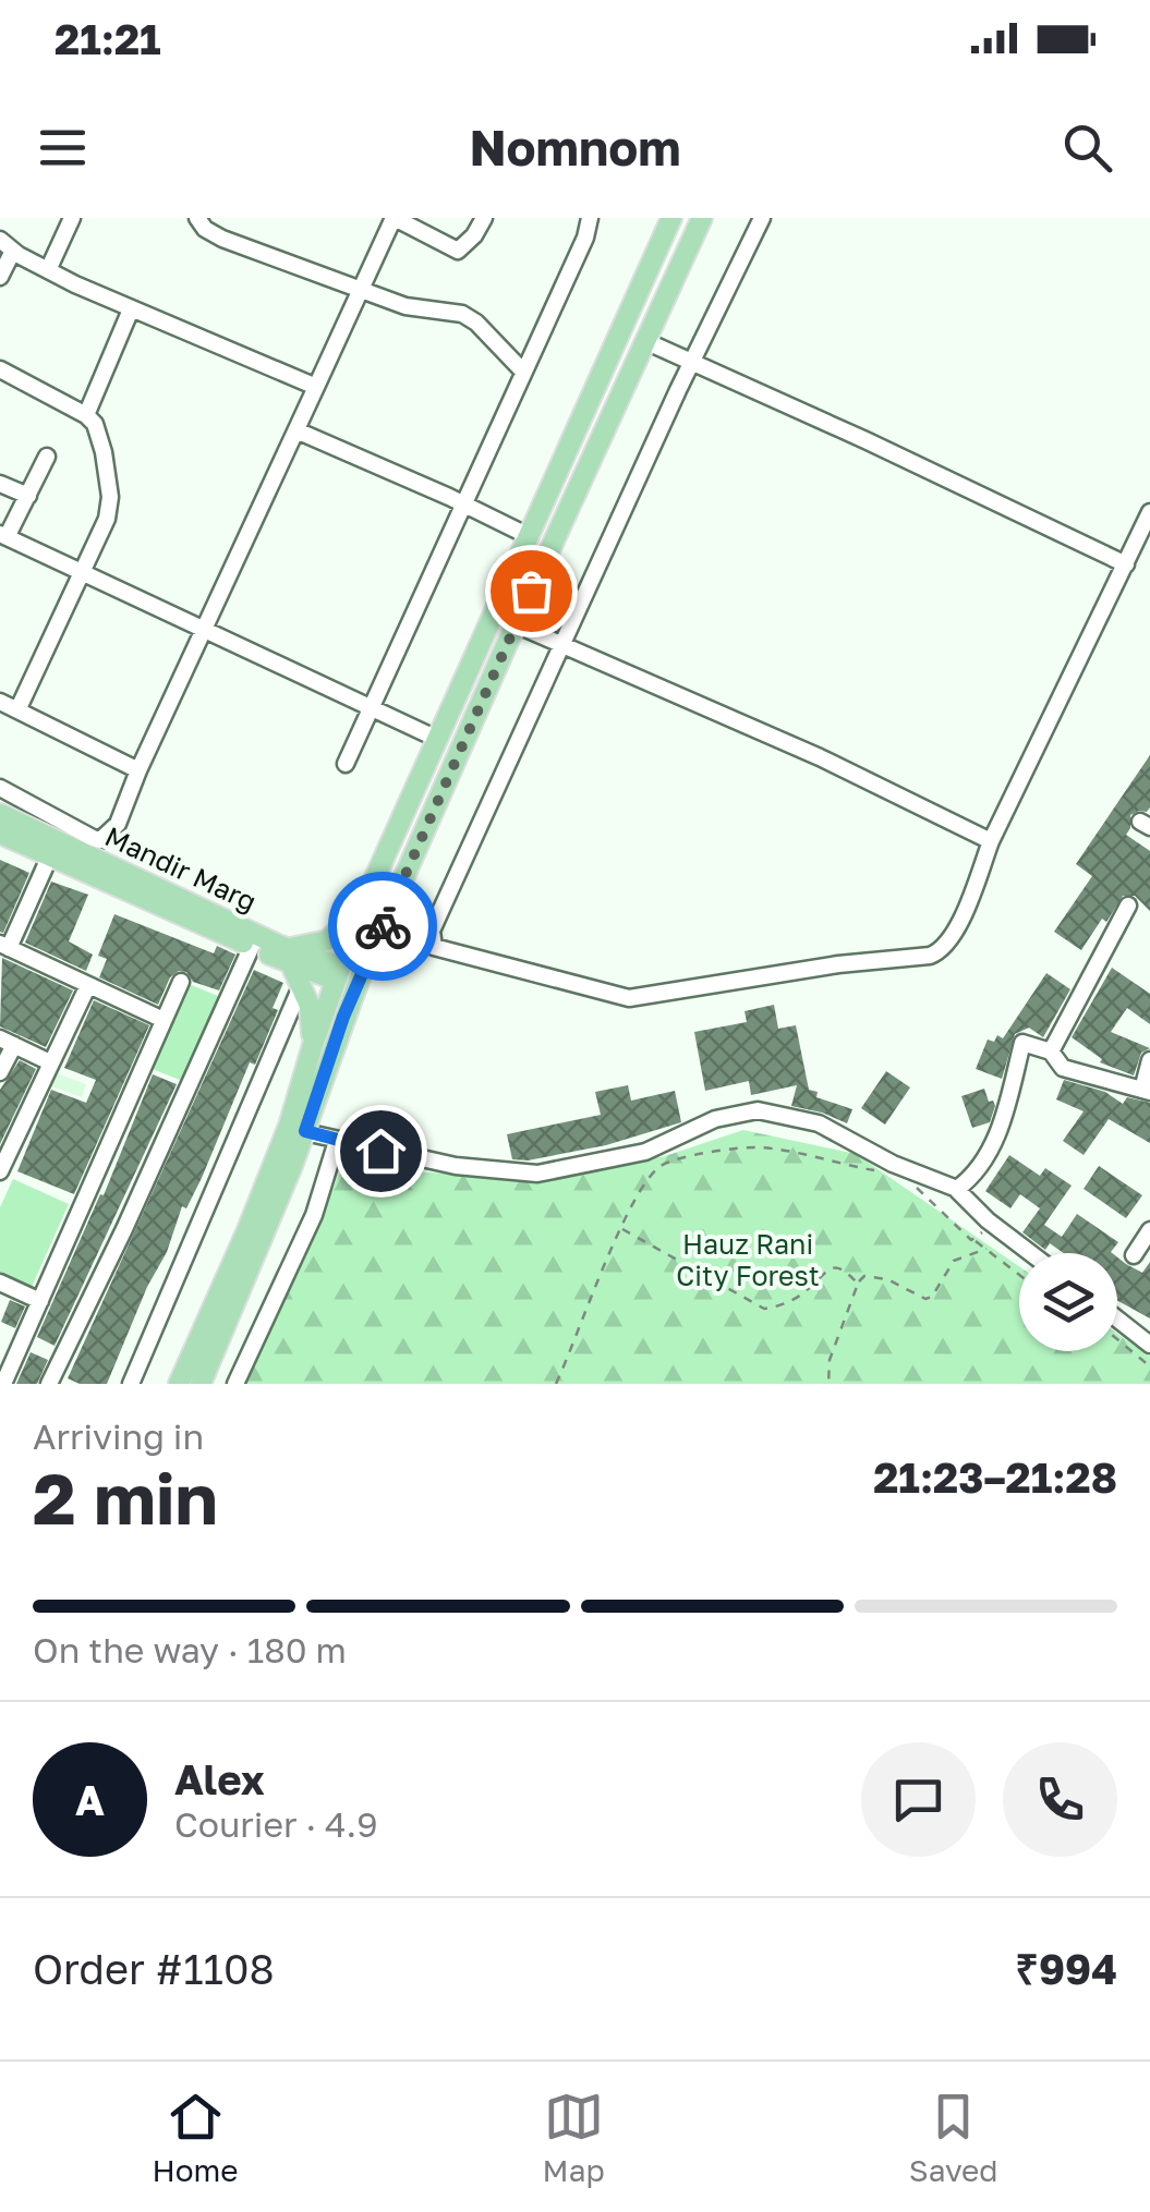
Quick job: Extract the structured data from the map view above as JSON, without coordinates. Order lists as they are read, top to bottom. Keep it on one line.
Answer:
{"streets":{"main road":["Mandir Marg"]},"parks":["Hauz Rani City Forest"],"page":{"status":"21:21","header":"Nomnom","heading":["2 min","Arriving in","21:23–21:28"],"panel":["Alex","Courier · 4.9","Order #1108","₹994"],"bar":"On the way · 180 m","round":"A","tabs":["Home","Map","Saved"]}}
